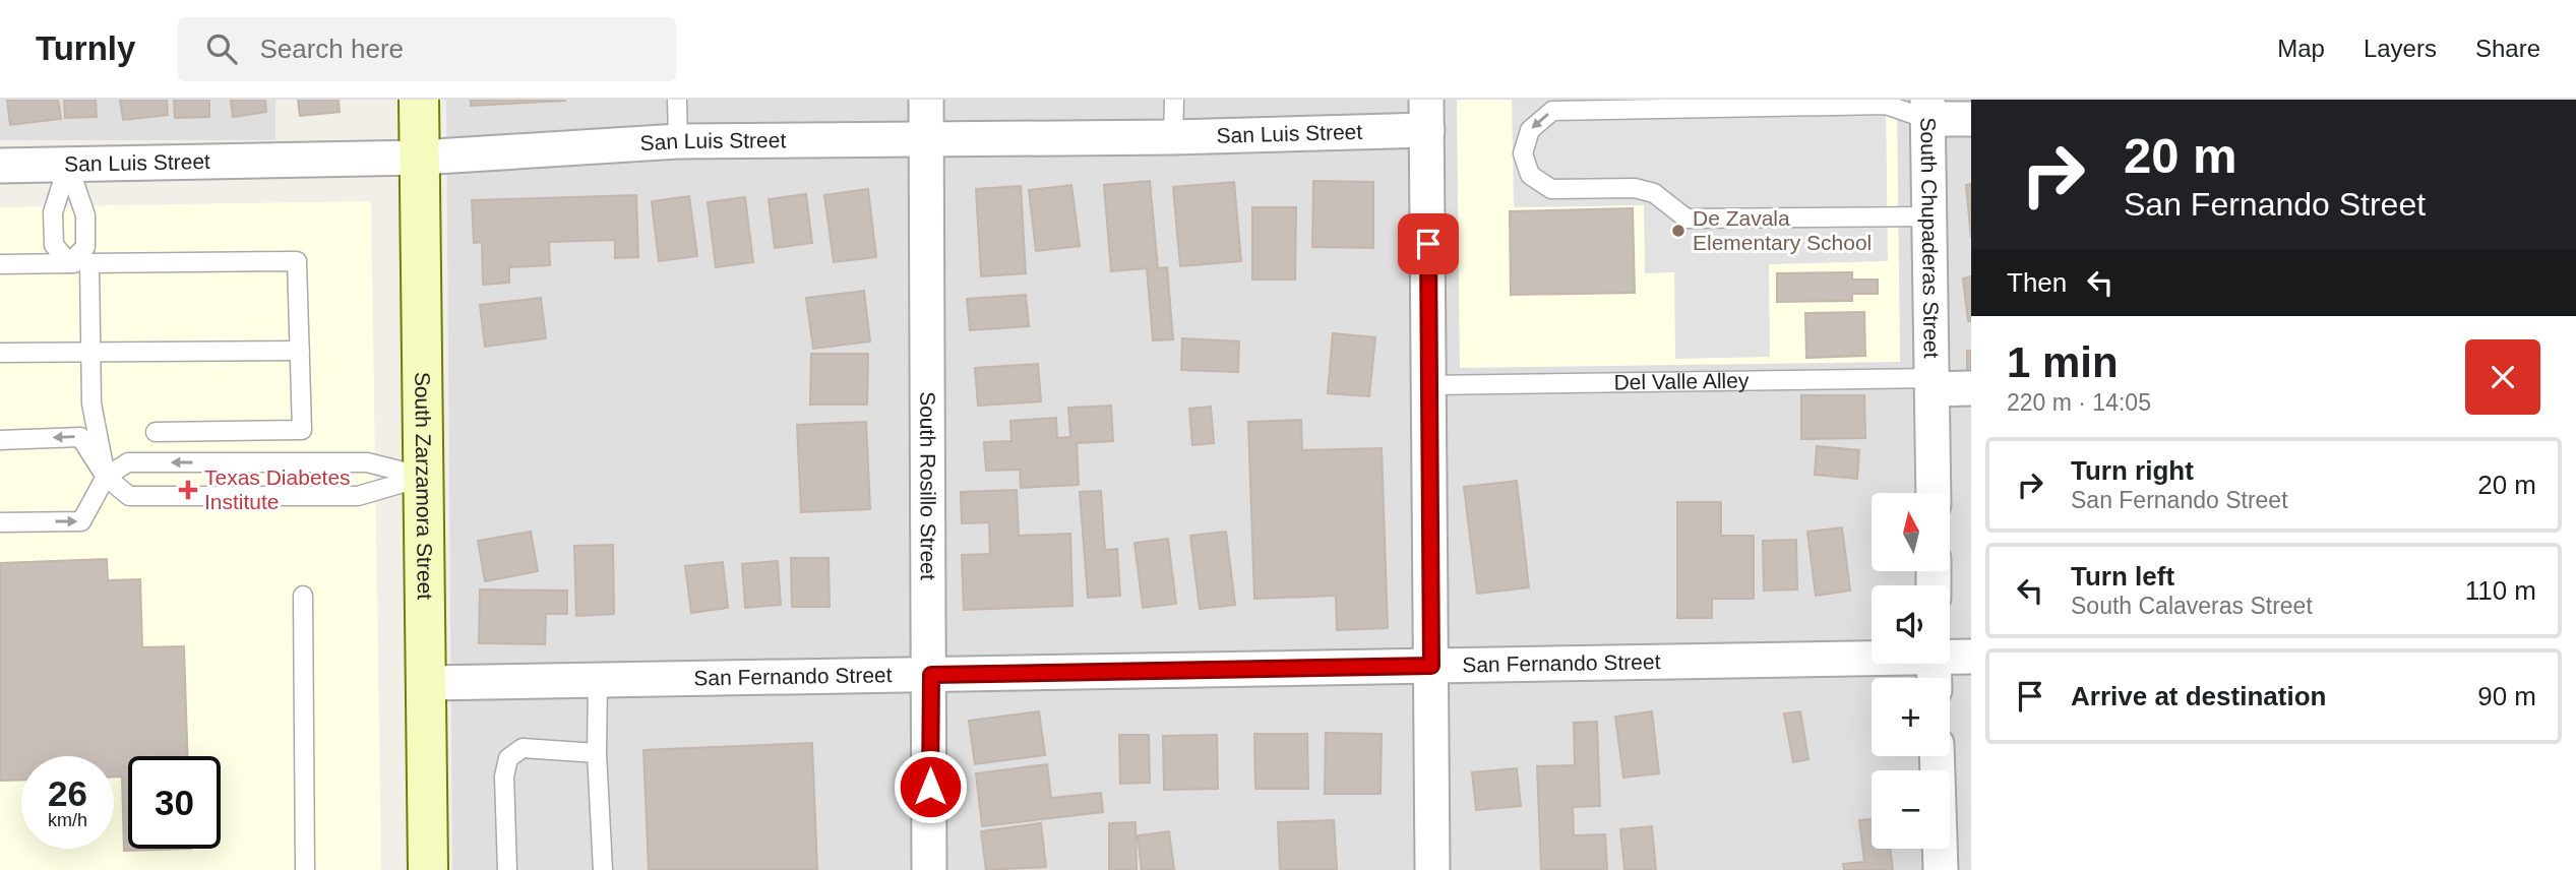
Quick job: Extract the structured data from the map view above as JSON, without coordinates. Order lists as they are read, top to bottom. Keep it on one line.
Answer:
{"streets":{"main road":["South Zarzamora Street"],"street":["San Luis Street","South Chupaderas Street","Del Valle Alley","South Rosillo Street","San Fernando Street"]},"crossings":[["San Luis Street","South Zarzamora Street"],["San Luis Street","South Rosillo Street"],["South Chupaderas Street","Del Valle Alley"],["South Zarzamora Street","San Fernando Street"],["South Rosillo Street","San Fernando Street"]],"places":{"other":["De Zavala Elementary School"],"health":["Texas Diabetes Institute"]},"north":"top","page":{"header":"Turnly","search":"Search here","nav":["Map","Layers","Share"],"turn":["20 m","San Fernando Street"],"then":"Then","heading":["1 min","220 m · 14:05"],"list":[{"name":"Turn right","note":"San Fernando Street","value":"20 m"},{"name":"Turn left","note":"South Calaveras Street","value":"110 m"},{"name":"Arrive at destination","value":"90 m"}],"map_buttons":["+","−"],"speed":"26 km/h","limit":"30"}}
